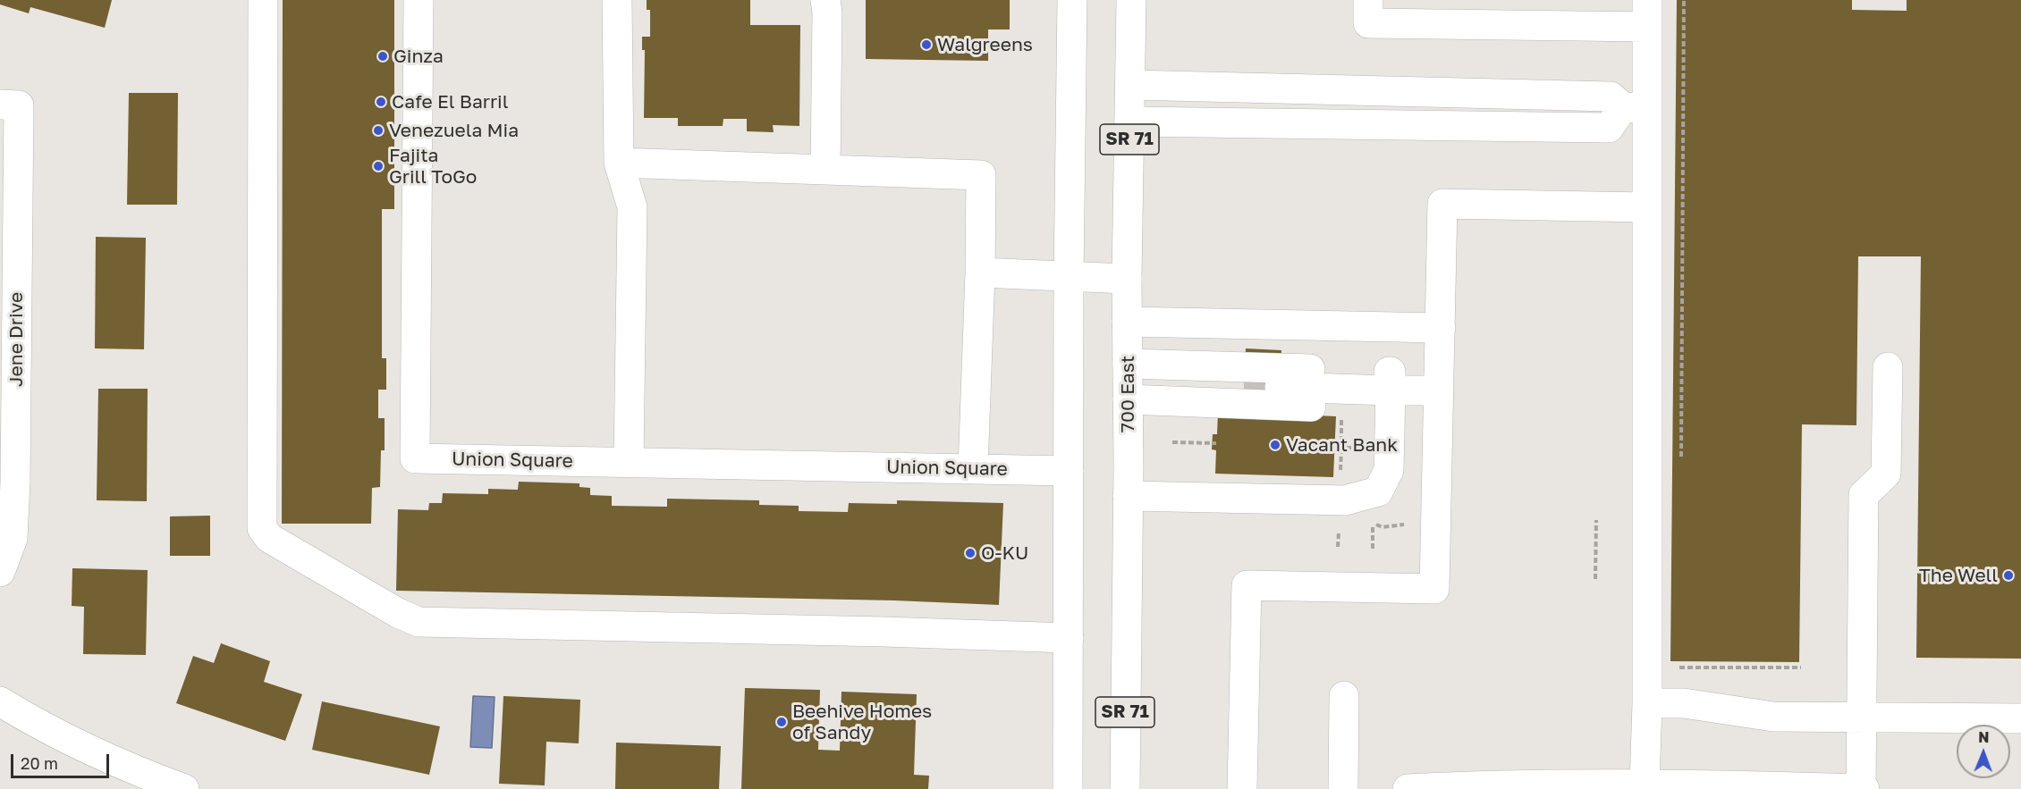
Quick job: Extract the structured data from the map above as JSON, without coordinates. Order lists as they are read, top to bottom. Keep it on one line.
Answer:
{"streets":{"main road":["SR 71","Jene Drive","700 East","Union Square"]},"crossings":[["SR 71","Union Square"]],"places":["Walgreens","Ginza","Cafe El Barril","Venezuela Mia","Fajita Grill ToGo","Vacant Bank","O-KU","The Well","Beehive Homes of Sandy"],"scale_bar":"20 m","north":"top"}
